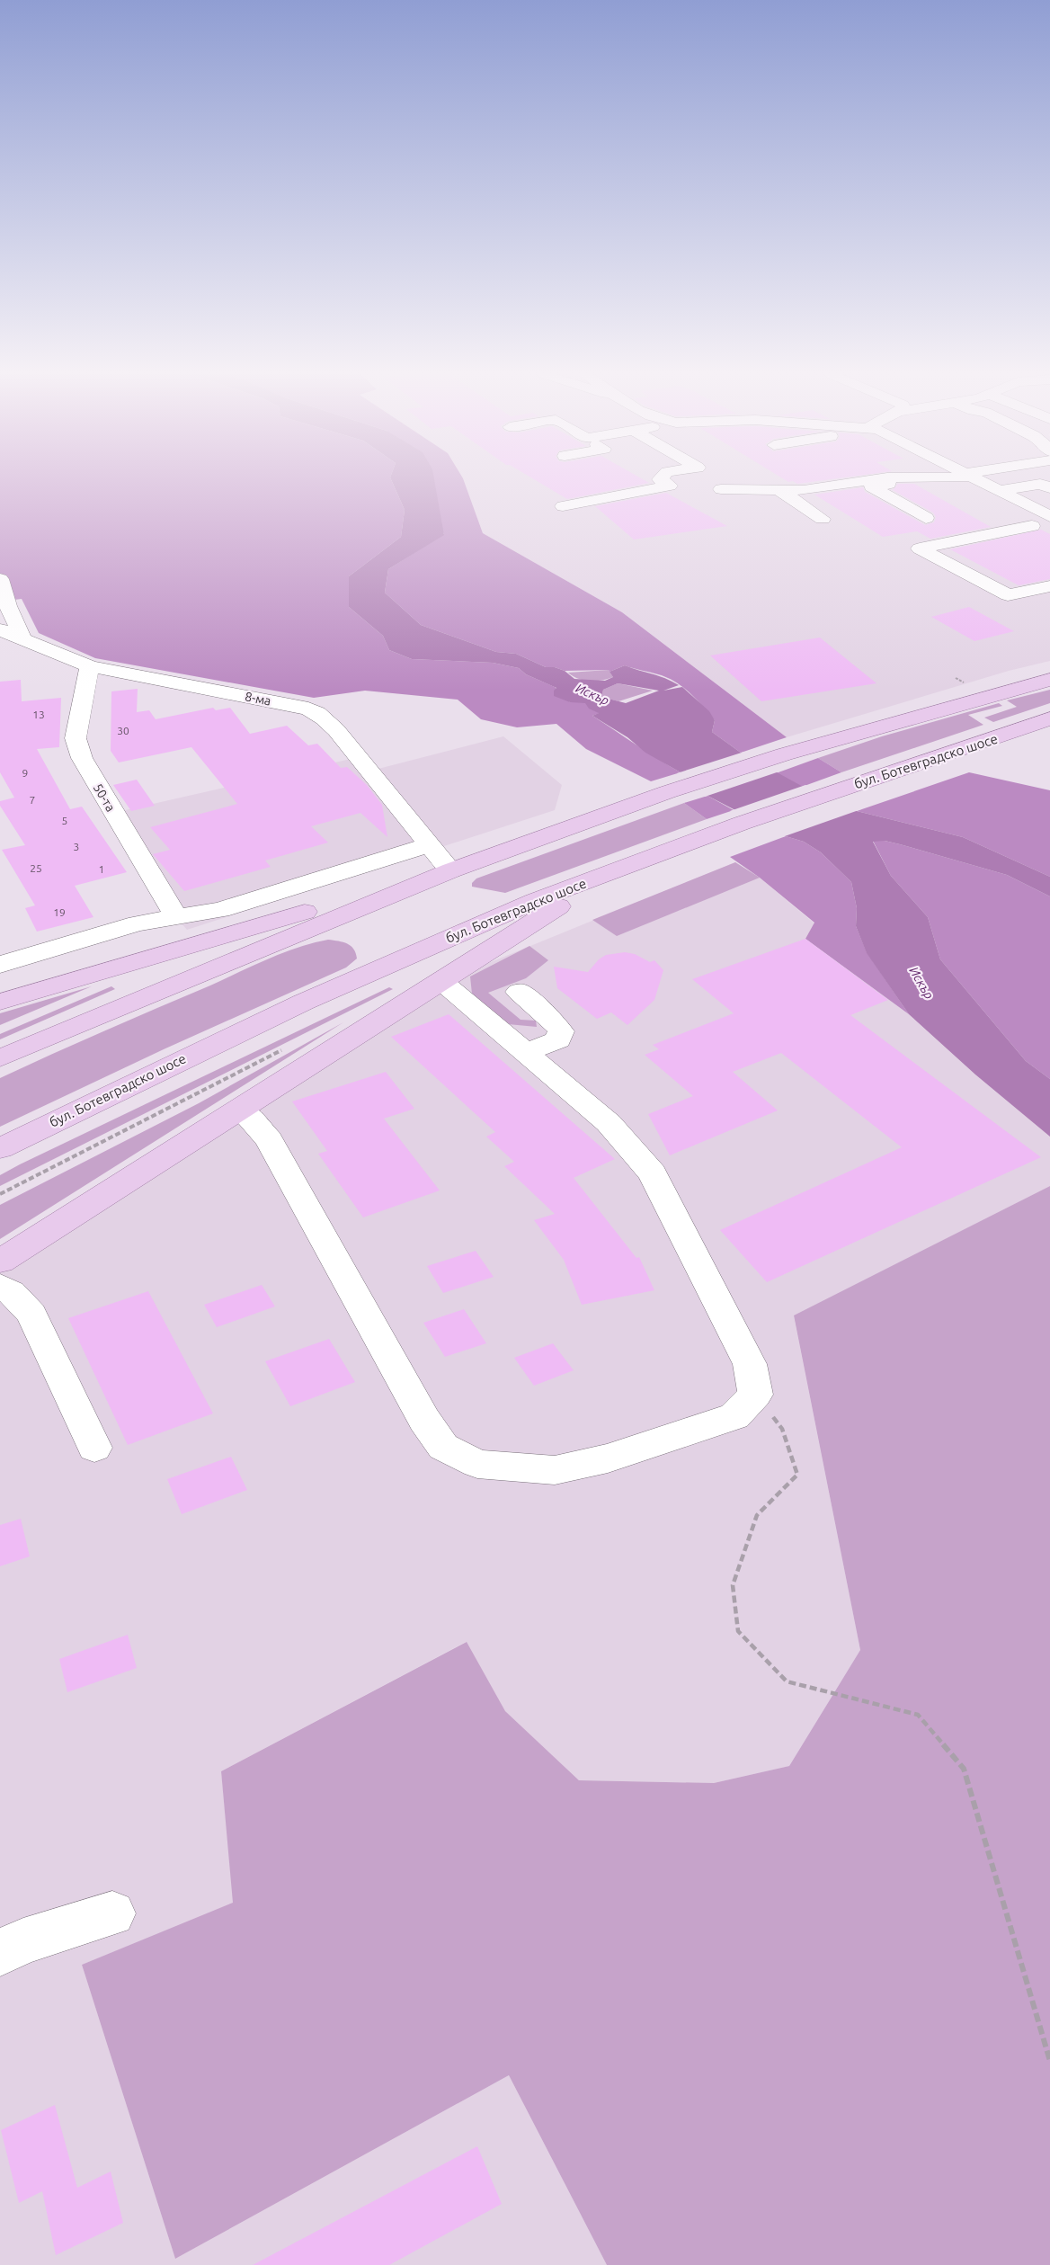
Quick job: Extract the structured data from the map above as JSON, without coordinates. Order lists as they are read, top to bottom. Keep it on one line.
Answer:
{"streets":{"main road":["бул. Ботевградско шосе"],"street":["8-ма","50-та"]},"crossings":[["8-ма","50-та"]],"water":["Искър"],"house_numbers":["13","30","9","7","5","3","25","1","19"]}
